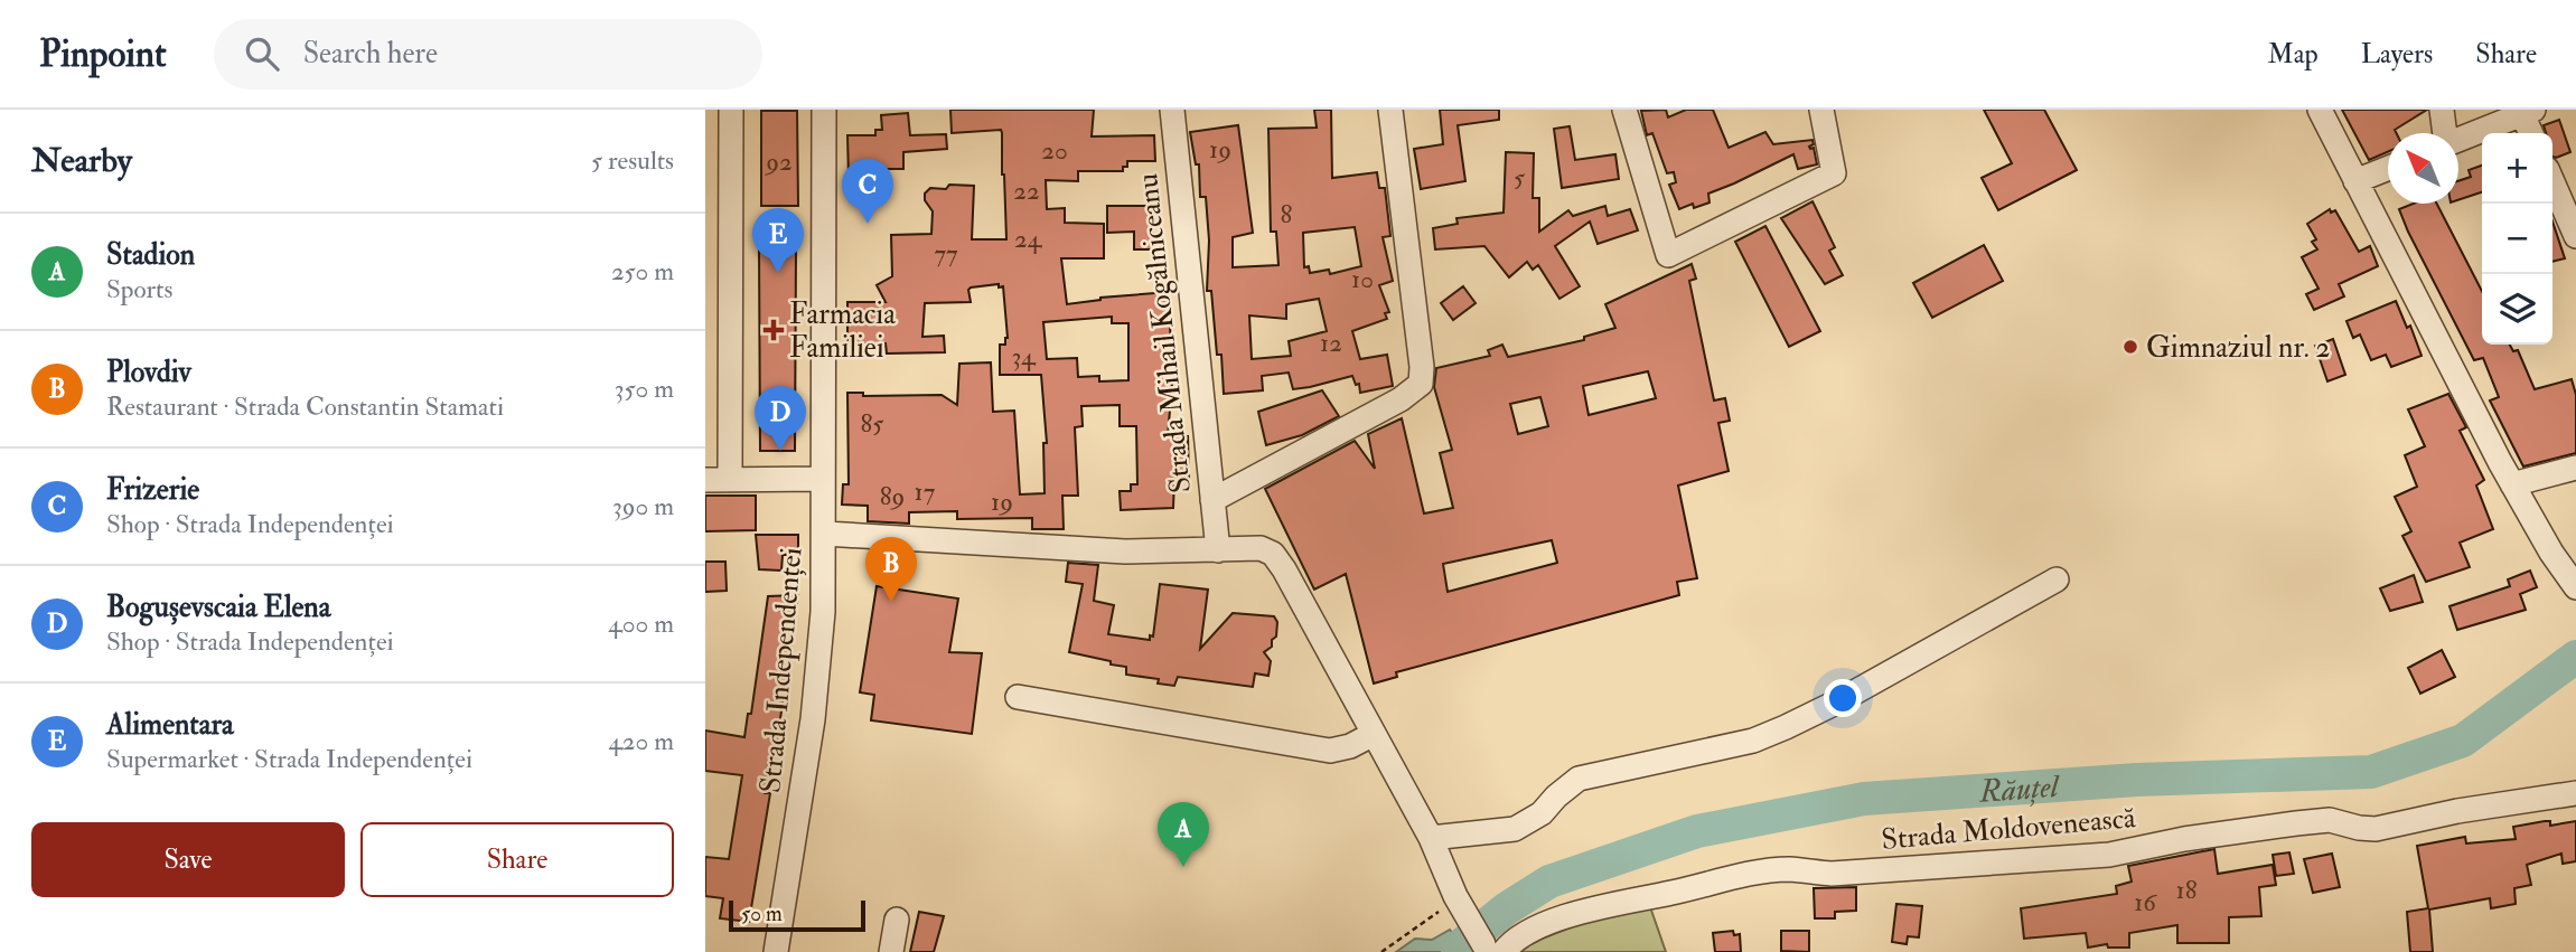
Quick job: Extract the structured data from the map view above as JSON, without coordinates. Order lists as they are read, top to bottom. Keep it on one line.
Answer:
{"streets":{"street":["Strada Mihail Kogălniceanu","Strada Independenței","Strada Moldovenească"]},"water":["Răuțel"],"places":{"health":["Farmacia Familiei"],"other":["Gimnaziul nr. 2"]},"house_numbers":["19","20","92","5","22","8","24","77","10","12","34","85","17","89","19","18","16"],"scale_bar":"50 m","north":"top left","page":{"header":"Pinpoint","search":"Search here","nav":["Map","Layers","Share"],"heading":["Nearby","5 results"],"map_buttons":["+","−"],"pins":["C","E","D","B","A"],"list":[{"mark":"A","name":"Stadion","note":"Sports","value":"250 m"},{"mark":"B","name":"Plovdiv","note":"Restaurant · Strada Constantin Stamati","value":"350 m"},{"mark":"C","name":"Frizerie","note":"Shop · Strada Independenței","value":"390 m"},{"mark":"D","name":"Bogușevscaia Elena","note":"Shop · Strada Independenței","value":"400 m"},{"mark":"E","name":"Alimentara","note":"Supermarket · Strada Independenței","value":"420 m"}],"buttons":["Save","Share"],"scale":"50 m"}}
